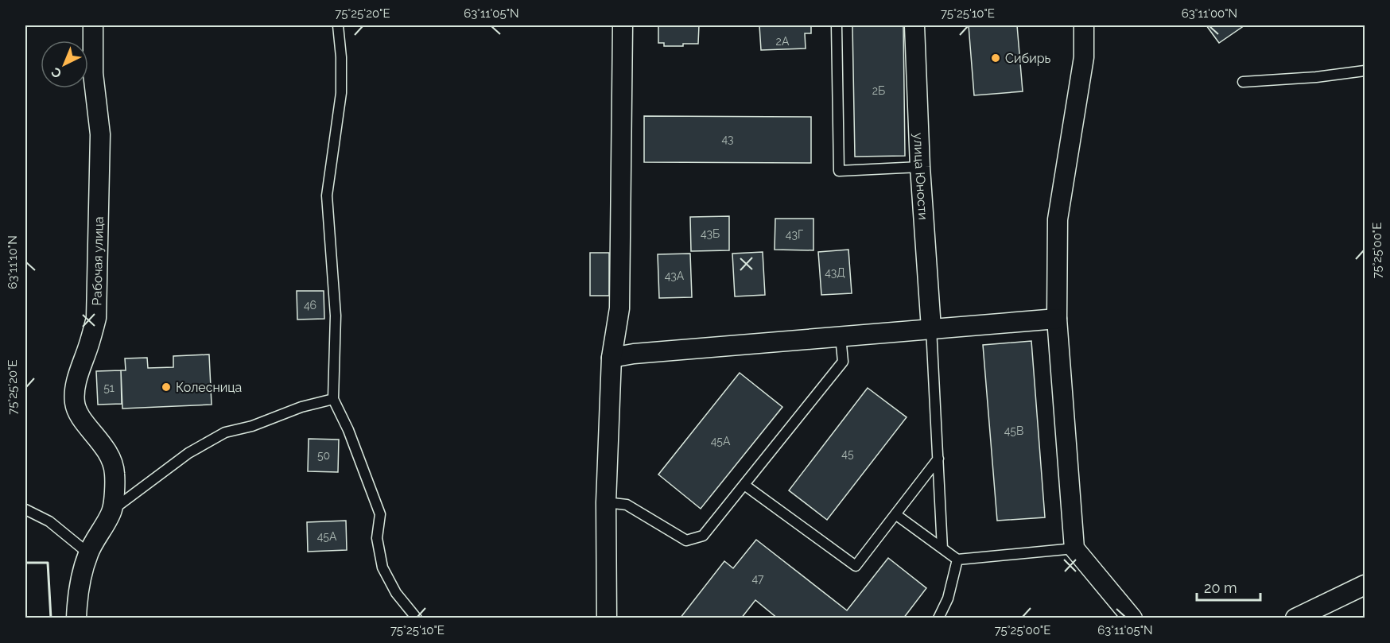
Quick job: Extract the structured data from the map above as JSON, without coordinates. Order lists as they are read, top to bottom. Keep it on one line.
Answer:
{"streets":{"street":["улица Юности","Рабочая улица"]},"places":["Сибирь","Колесница"],"house_numbers":["2А","2Б","43","43Б","43Г","43Д","43А","46","51","45В","45А","45","50","45А","47"],"scale_bar":"20 m","north":"bottom left","coordinates":["75°25'20\"E","63°11'05\"N","75°25'10\"E","63°11'00\"N","75°25'00\"E","63°11'10\"N"]}
